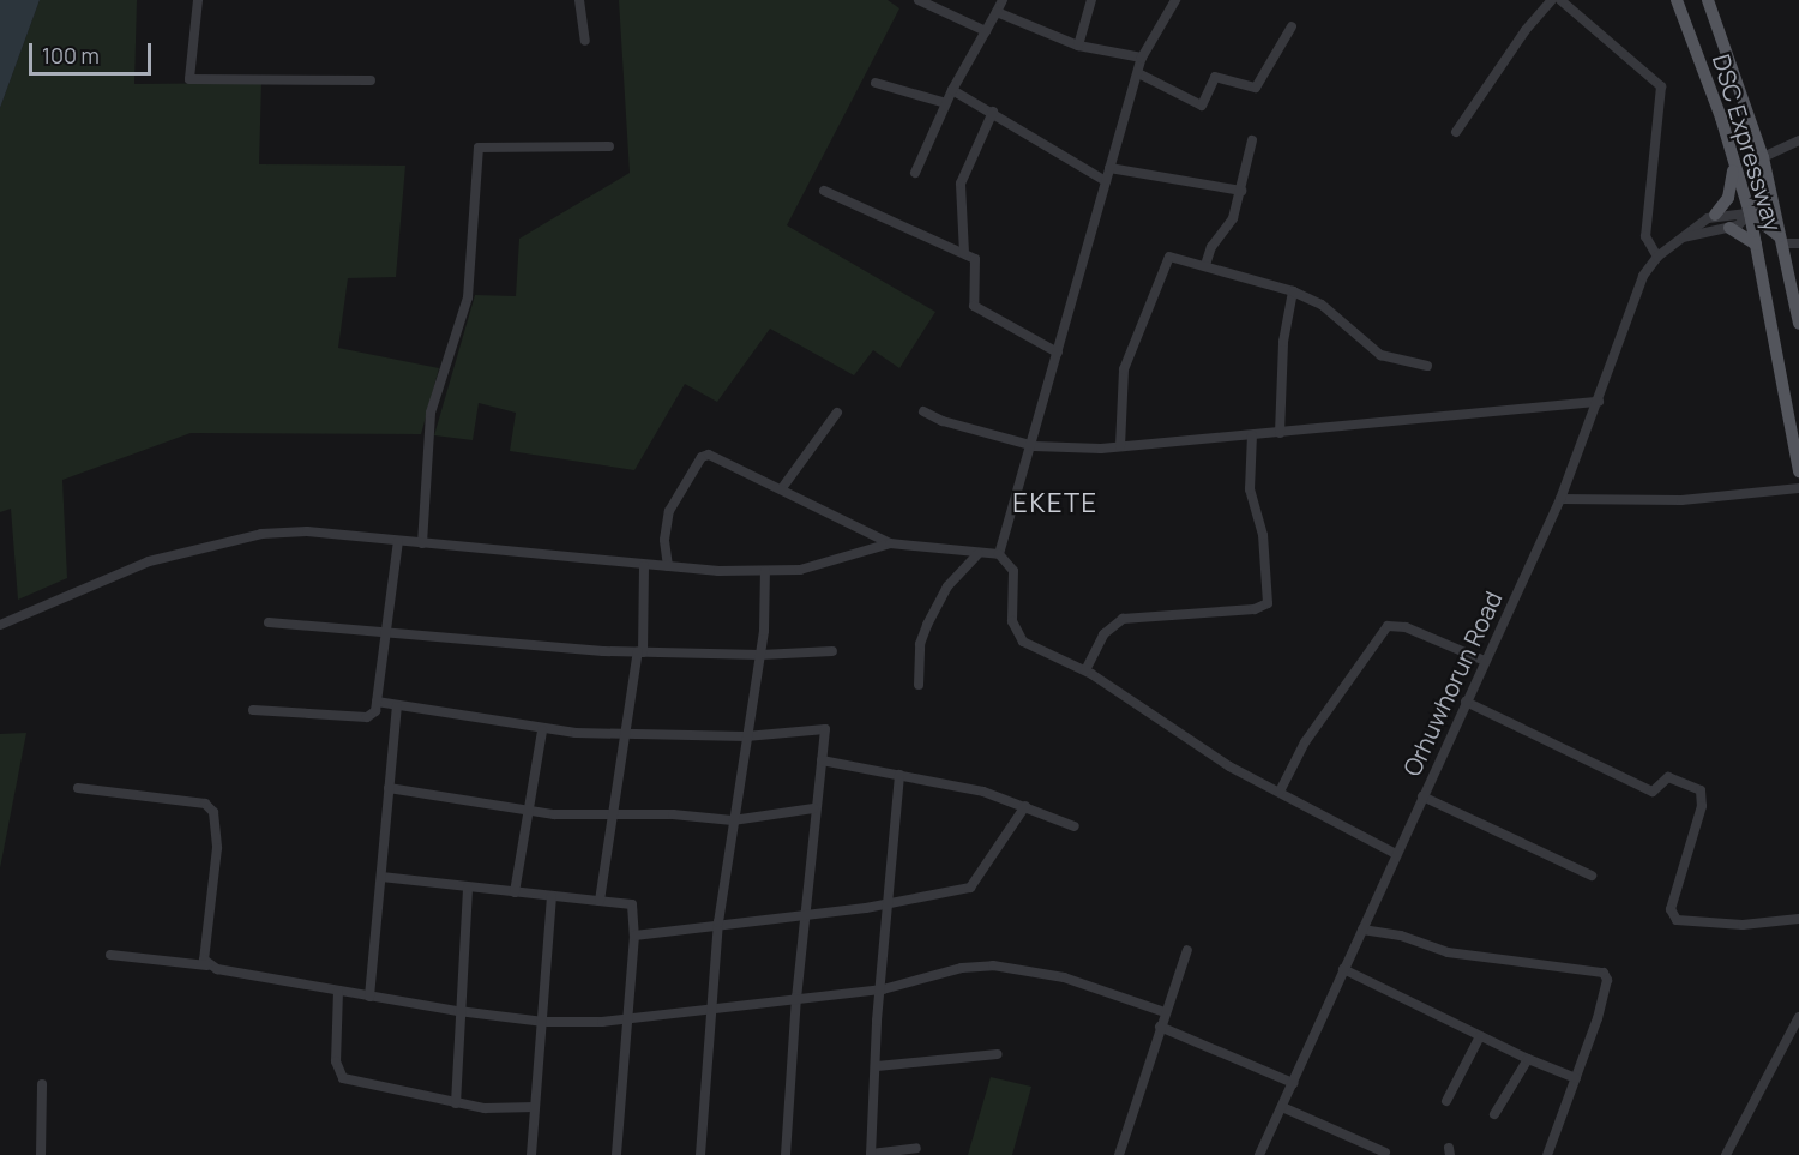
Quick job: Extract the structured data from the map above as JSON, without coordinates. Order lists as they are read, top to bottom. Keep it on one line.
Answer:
{"streets":{"main road":["DSC Expressway"],"street":["Orhuwhorun Road"]},"districts":["EKETE"],"scale_bar":"100 m"}
